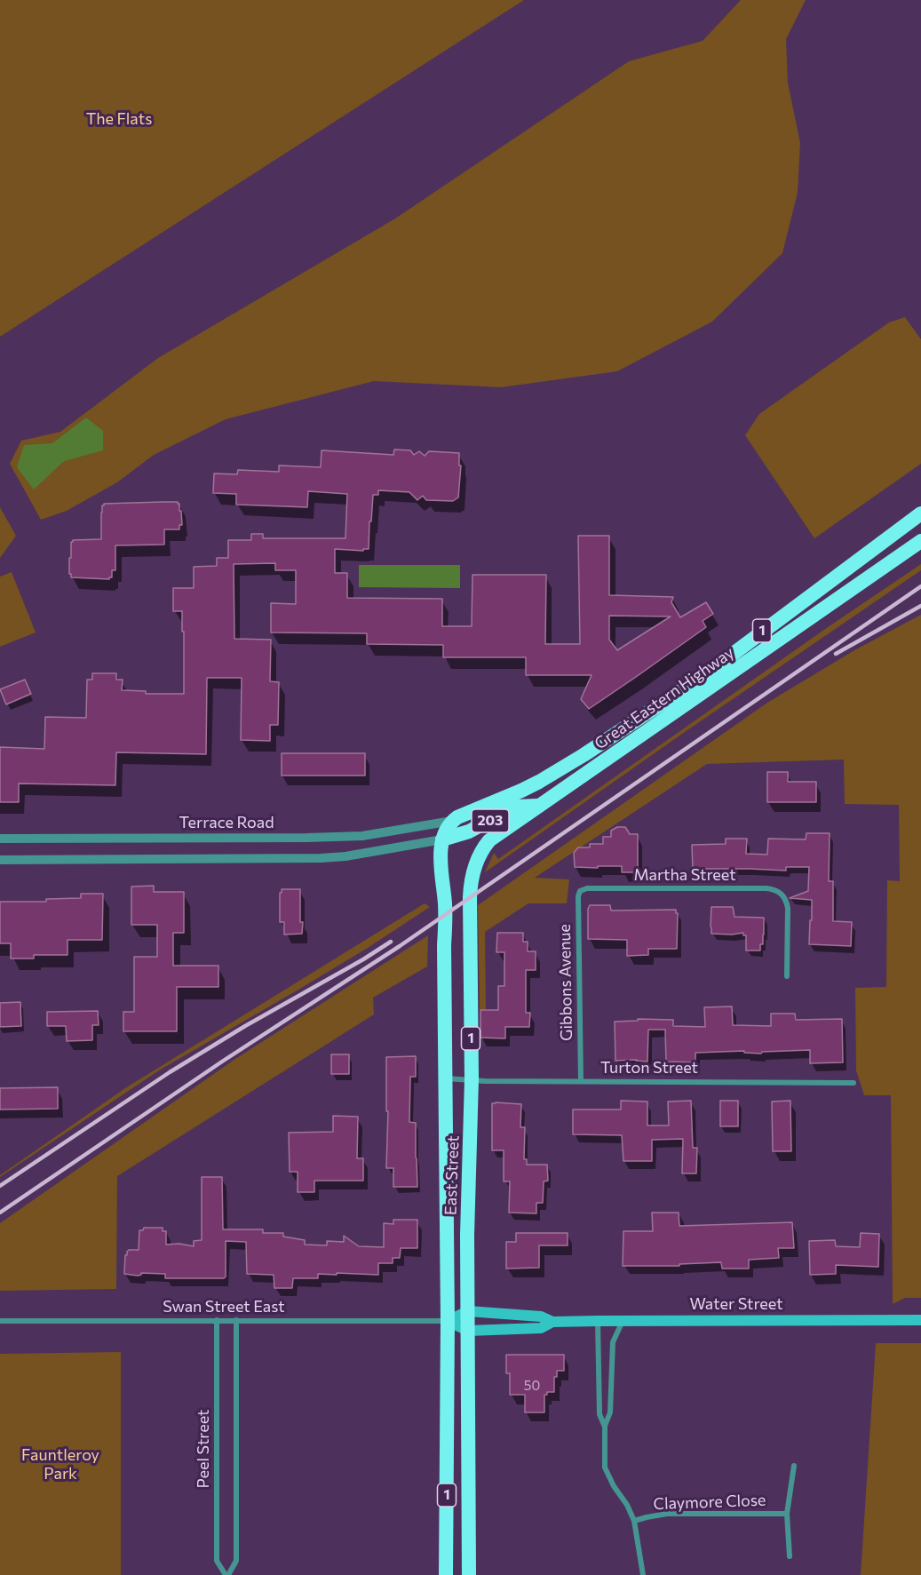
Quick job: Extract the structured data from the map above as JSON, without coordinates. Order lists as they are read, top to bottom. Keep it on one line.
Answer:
{"streets":{"highway":["1","Great Eastern Highway","203","East Street"],"main road":["Water Street"],"street":["Terrace Road","Martha Street","Gibbons Avenue","Turton Street","Swan Street East","Peel Street","Claymore Close"]},"crossings":[["Great Eastern Highway","203"],["Great Eastern Highway","Terrace Road"],["Great Eastern Highway","East Street"],["203","East Street"],["Terrace Road","East Street"],["Martha Street","Gibbons Avenue"],["Gibbons Avenue","Turton Street"],["Turton Street","East Street"],["East Street","Water Street"],["East Street","Swan Street East"],["Water Street","Swan Street East"],["Swan Street East","Peel Street"]],"parks":["The Flats","Fauntleroy Park"],"house_numbers":["50"]}
